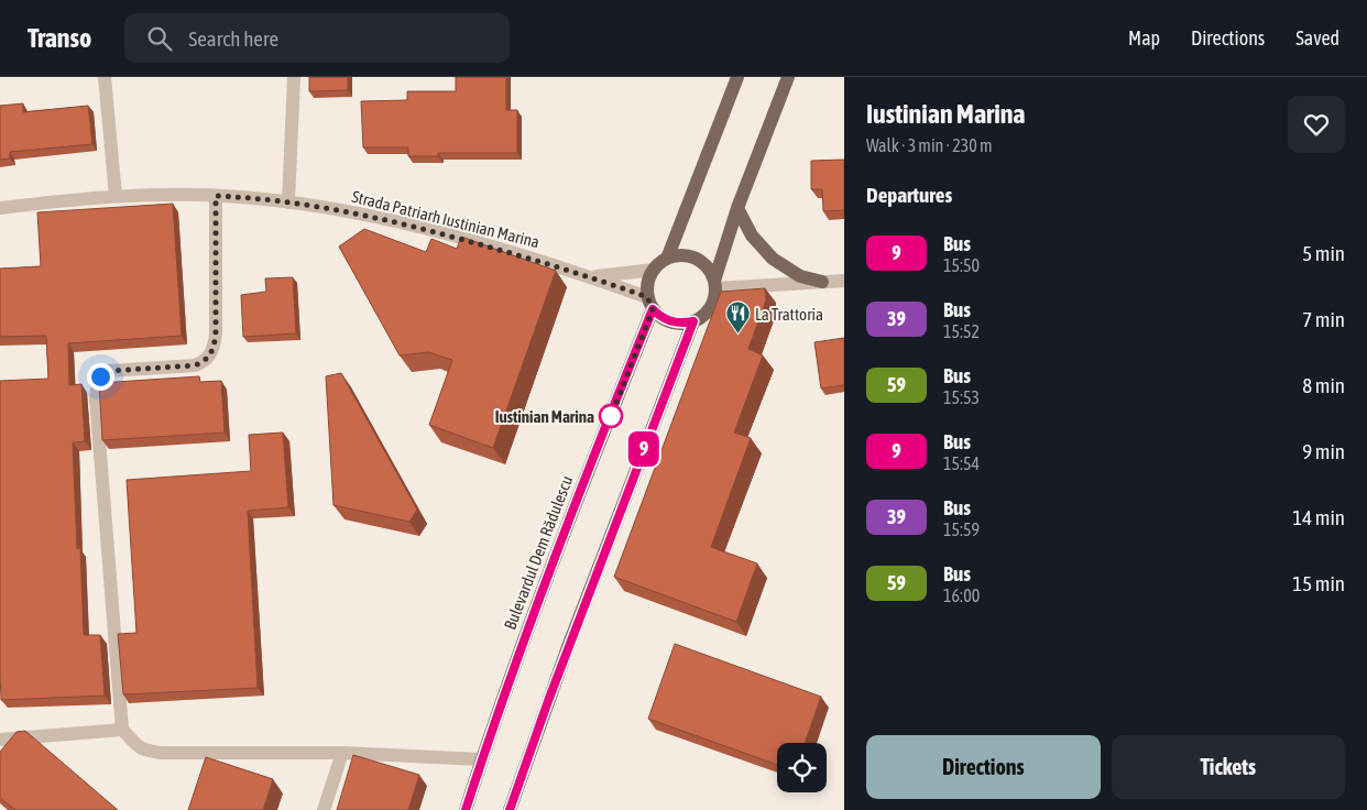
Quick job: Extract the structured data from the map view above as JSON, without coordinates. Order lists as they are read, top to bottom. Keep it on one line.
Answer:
{"streets":{"main road":["Bulevardul Dem Rădulescu"],"street":["Strada Patriarh Iustinian Marina"]},"crossings":[["Strada Patriarh Iustinian Marina","Bulevardul Dem Rădulescu"]],"places":{"restaurant":["La Trattoria"],"other":["Iustinian Marina"]},"lines":["bus line 9"],"page":{"header":"Transo","search":"Search here","nav":["Map","Directions","Saved"],"on_map":"9","heading":[["Iustinian Marina","Walk · 3 min · 230 m"],"Departures"],"list":[{"mark":"9","name":"Bus","note":"15:50","value":"5 min"},{"mark":"39","name":"Bus","note":"15:52","value":"7 min"},{"mark":"59","name":"Bus","note":"15:53","value":"8 min"},{"mark":"9","name":"Bus","note":"15:54","value":"9 min"},{"mark":"39","name":"Bus","note":"15:59","value":"14 min"},{"mark":"59","name":"Bus","note":"16:00","value":"15 min"}],"buttons":["Directions","Tickets"]}}
